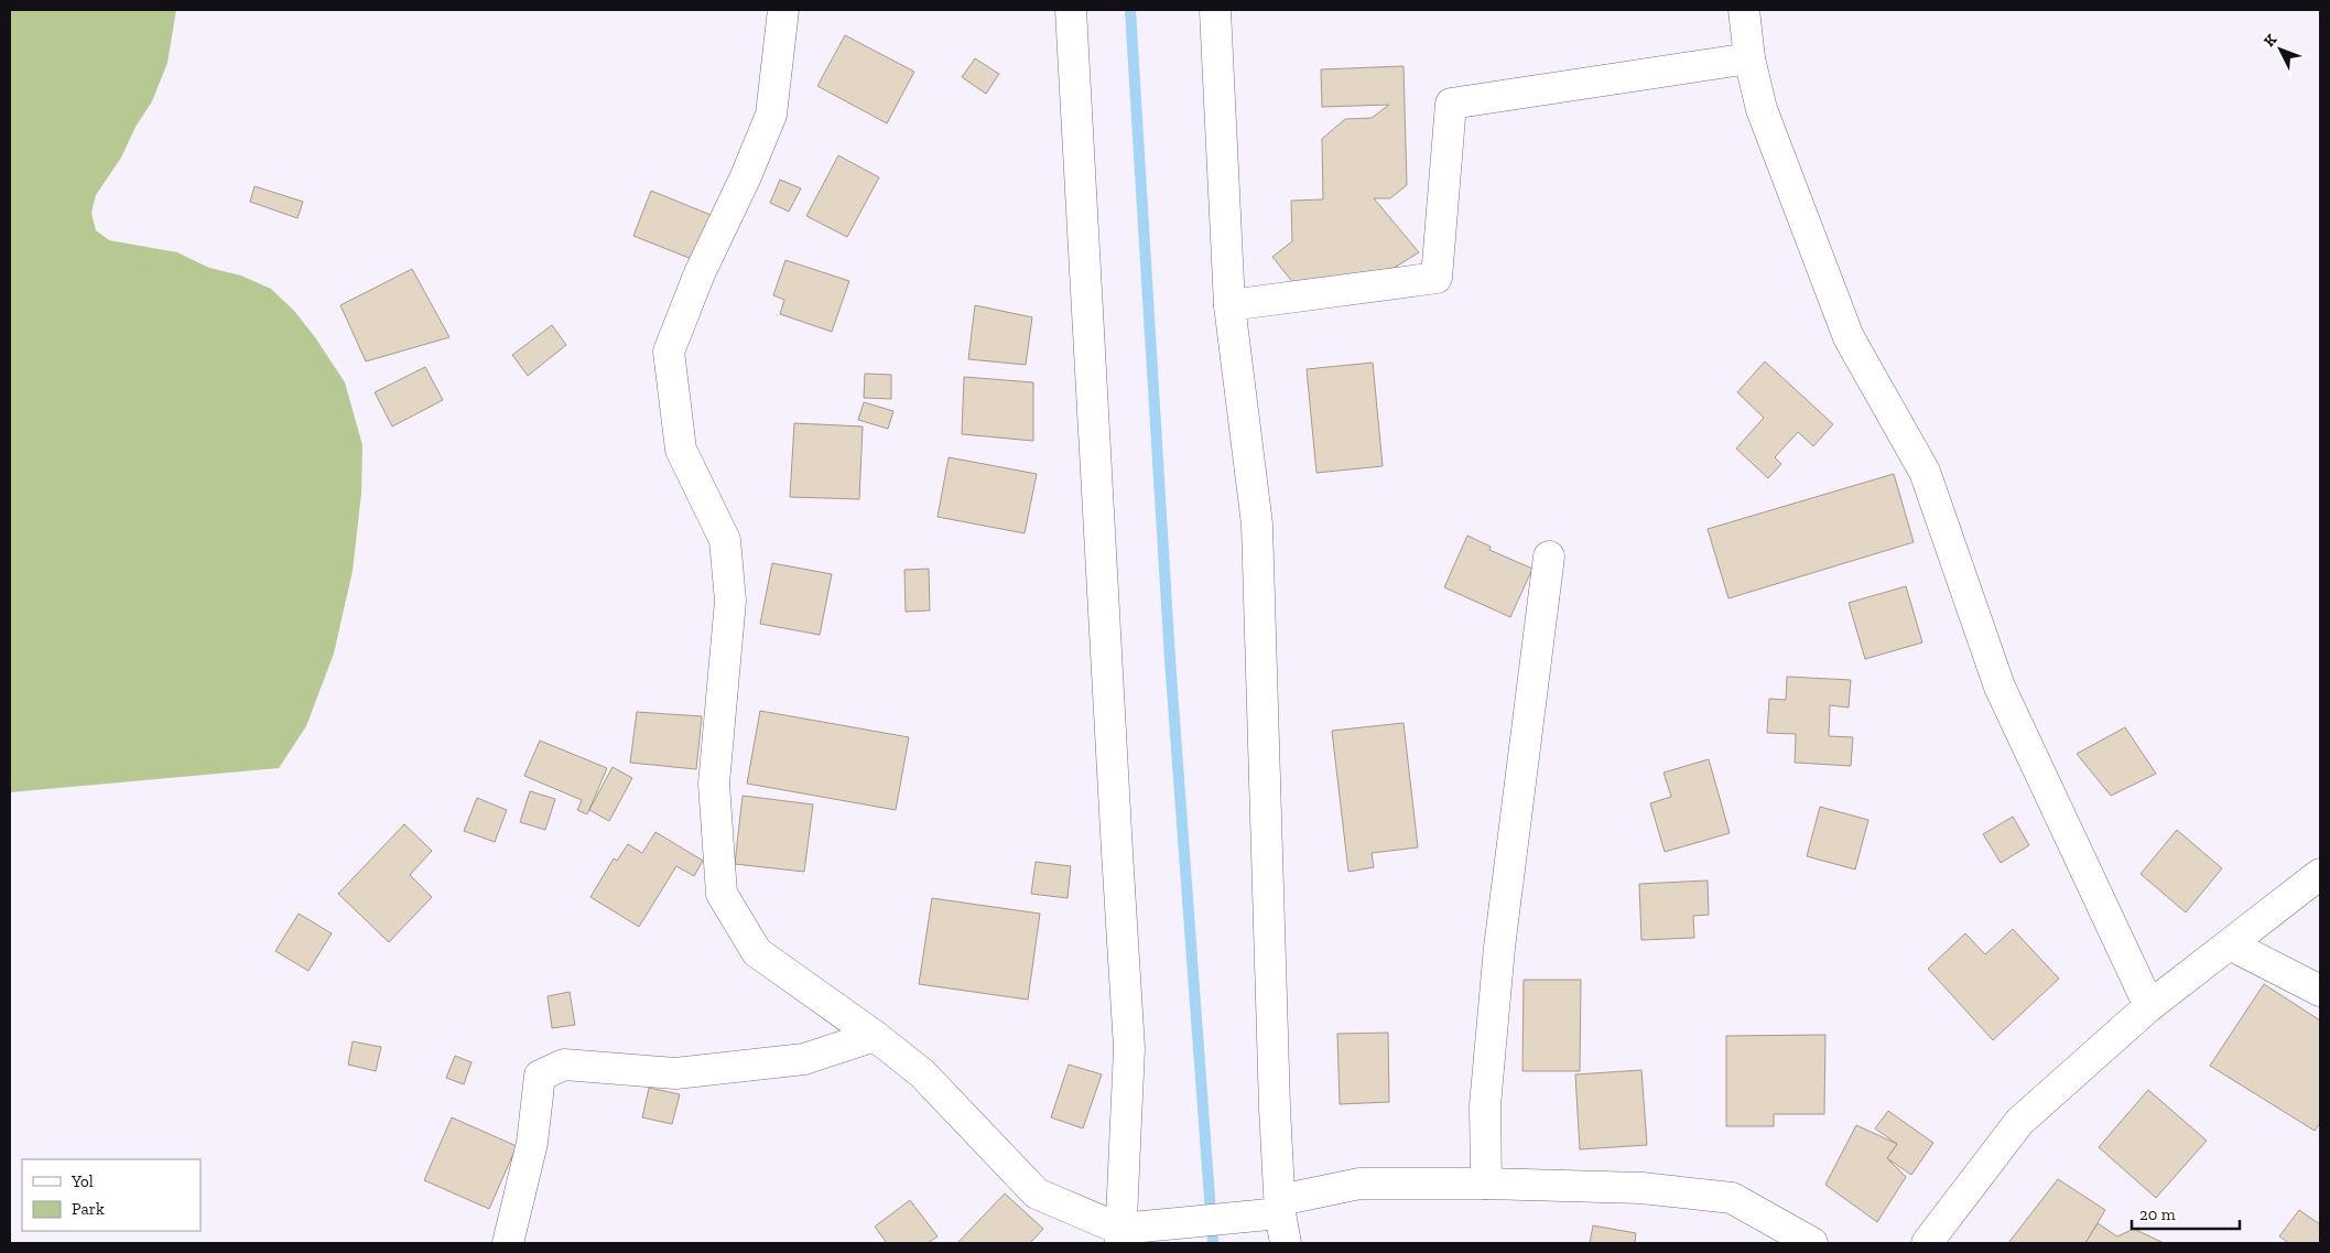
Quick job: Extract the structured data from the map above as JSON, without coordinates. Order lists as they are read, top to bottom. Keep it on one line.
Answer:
{"legend":["Yol","Park"],"scale_bar":"20 m","north":"top left"}
